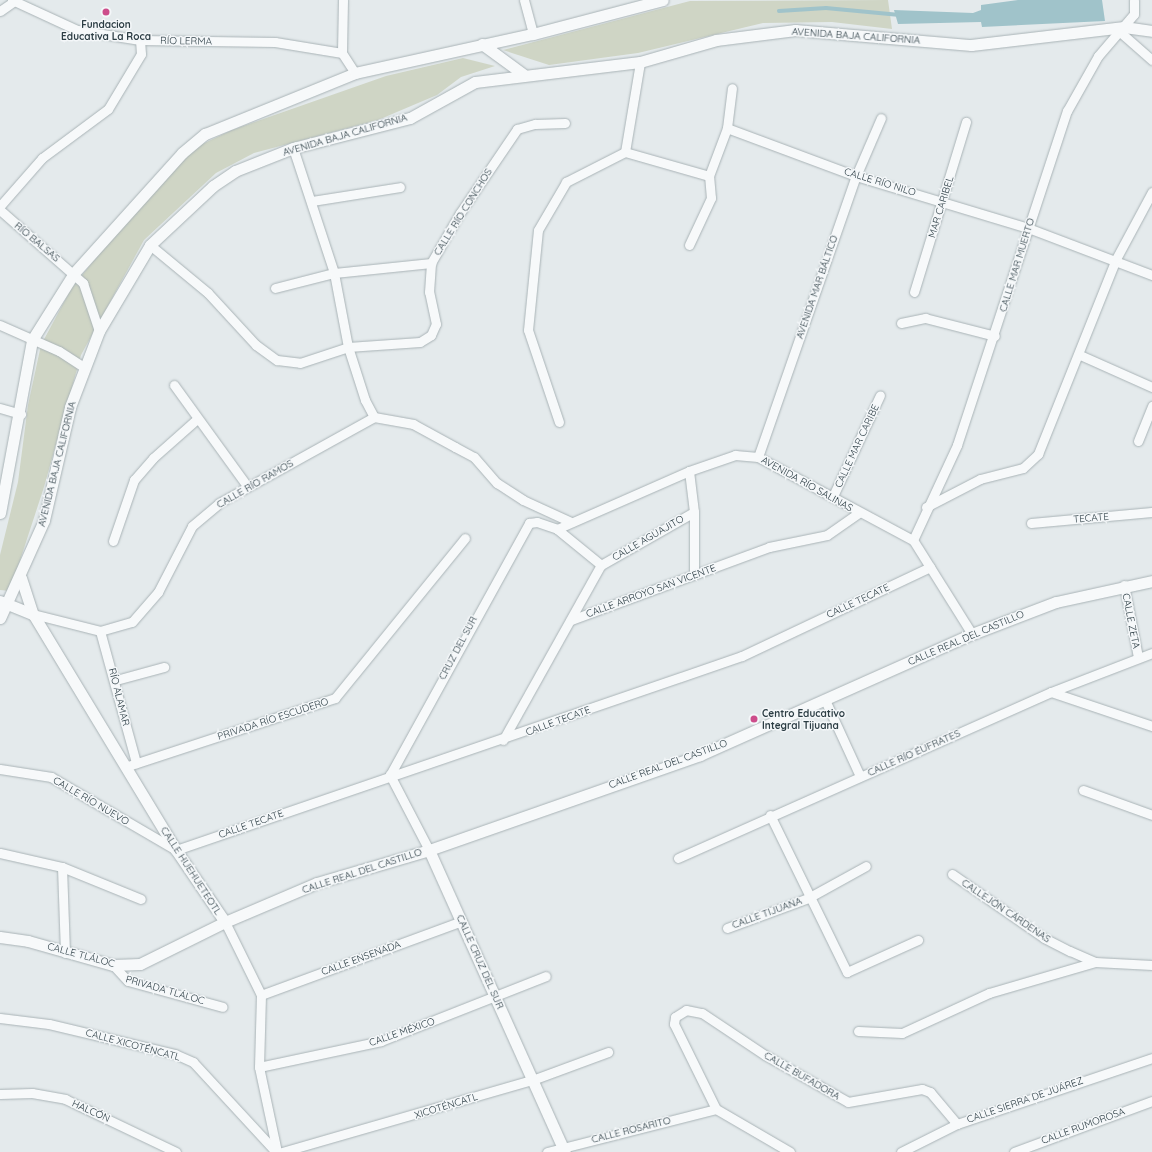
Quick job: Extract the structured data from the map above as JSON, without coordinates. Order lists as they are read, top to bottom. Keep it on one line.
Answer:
{"streets":{"street":["AVENIDA BAJA CALIFORNIA","RÍO LERMA","CALLE RÍO NILO","MAR CARIBEL","CALLE RÍO CONCHOS","RÍO BALSAS","CALLE MAR MUERTO","AVENIDA MAR BÁLTICO","CALLE MAR CARIBE","CALLE RÍO RAMOS","AVENIDA RÍO SALINAS","TECATE","CALLE AGUAJITO","CALLE ARROYO SAN VICENTE","CALLE TECATE","CALLE ZETA","CALLE REAL DEL CASTILLO","CRUZ DEL SUR","RÍO ALAMAR","PRIVADA RÍO ESCUDERO","CALLE RÍO ÉUFRATES","CALLE RÍO NUEVO","CALLE HUEHUETEOTL","CALLEJÓN CÁRDENAS","CALLE TIJUANA","CALLE TLÁLOC","CALLE ENSENADA","CALLE CRUZ DEL SUR","PRIVADA TLÁLOC","CALLE MÉXICO","CALLE XICOTÉNCATL","CALLE BUFADORA","CALLE SIERRA DE JUÁREZ","XICOTÉNCATL","HALCÓN","CALLE RUMOROSA","CALLE ROSARITO"]},"crossings":[["AVENIDA BAJA CALIFORNIA","CALLE RÍO CONCHOS"],["AVENIDA BAJA CALIFORNIA","RÍO BALSAS"],["AVENIDA BAJA CALIFORNIA","CALLE MAR MUERTO"],["AVENIDA BAJA CALIFORNIA","CALLE HUEHUETEOTL"],["CALLE RÍO NILO","MAR CARIBEL"],["CALLE RÍO NILO","CALLE MAR MUERTO"],["CALLE RÍO NILO","AVENIDA MAR BÁLTICO"],["CALLE MAR MUERTO","AVENIDA RÍO SALINAS"],["AVENIDA MAR BÁLTICO","AVENIDA RÍO SALINAS"],["CALLE MAR CARIBE","AVENIDA RÍO SALINAS"],["CALLE RÍO RAMOS","RÍO ALAMAR"],["AVENIDA RÍO SALINAS","CALLE ARROYO SAN VICENTE"],["AVENIDA RÍO SALINAS","CRUZ DEL SUR"],["CALLE TECATE","CRUZ DEL SUR"],["CALLE TECATE","CALLE RÍO NUEVO"],["CALLE TECATE","CALLE HUEHUETEOTL"],["CALLE TECATE","CALLE CRUZ DEL SUR"],["CALLE ZETA","CALLE REAL DEL CASTILLO"],["CALLE ZETA","CALLE RÍO ÉUFRATES"],["CALLE REAL DEL CASTILLO","CALLE HUEHUETEOTL"],["CALLE REAL DEL CASTILLO","CALLE TLÁLOC"],["CALLE REAL DEL CASTILLO","CALLE CRUZ DEL SUR"],["CRUZ DEL SUR","CALLE CRUZ DEL SUR"],["RÍO ALAMAR","PRIVADA RÍO ESCUDERO"],["RÍO ALAMAR","CALLE HUEHUETEOTL"],["PRIVADA RÍO ESCUDERO","CALLE HUEHUETEOTL"],["CALLE RÍO NUEVO","CALLE HUEHUETEOTL"],["CALLE HUEHUETEOTL","CALLE TLÁLOC"],["CALLE HUEHUETEOTL","CALLE ENSENADA"],["CALLE HUEHUETEOTL","CALLE MÉXICO"],["CALLE HUEHUETEOTL","CALLE XICOTÉNCATL"],["CALLE TLÁLOC","PRIVADA TLÁLOC"],["CALLE ENSENADA","CALLE CRUZ DEL SUR"],["CALLE CRUZ DEL SUR","CALLE MÉXICO"],["CALLE CRUZ DEL SUR","XICOTÉNCATL"],["CALLE CRUZ DEL SUR","CALLE ROSARITO"],["CALLE BUFADORA","CALLE SIERRA DE JUÁREZ"],["CALLE BUFADORA","CALLE ROSARITO"]],"places":["Fundacion Educativa La Roca","Centro Educativo Integral Tijuana"]}
